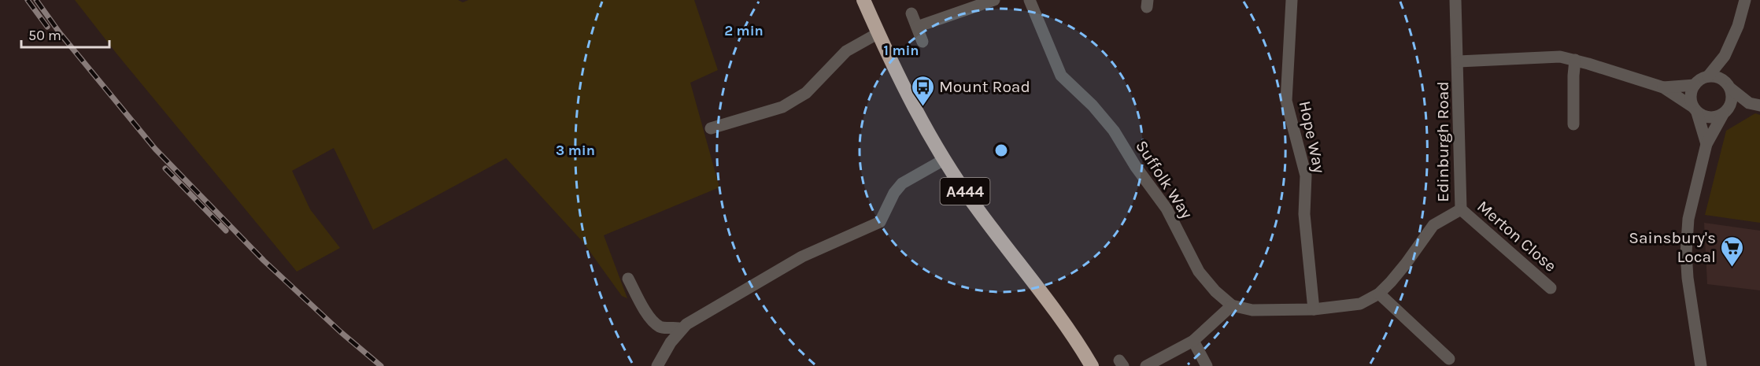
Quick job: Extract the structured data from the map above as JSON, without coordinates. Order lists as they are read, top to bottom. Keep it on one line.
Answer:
{"streets":{"highway":["A444"],"street":["Hope Way","Edinburgh Road","Suffolk Way","Merton Close"]},"crossings":[["Hope Way","Edinburgh Road"],["Hope Way","Suffolk Way"],["Edinburgh Road","Suffolk Way"],["Edinburgh Road","Merton Close"]],"places":{"bus stop":["Mount Road"],"supermarket":["Sainsbury's Local"]},"scale_bar":"50 m","rings":["2 min","1 min","3 min"]}
